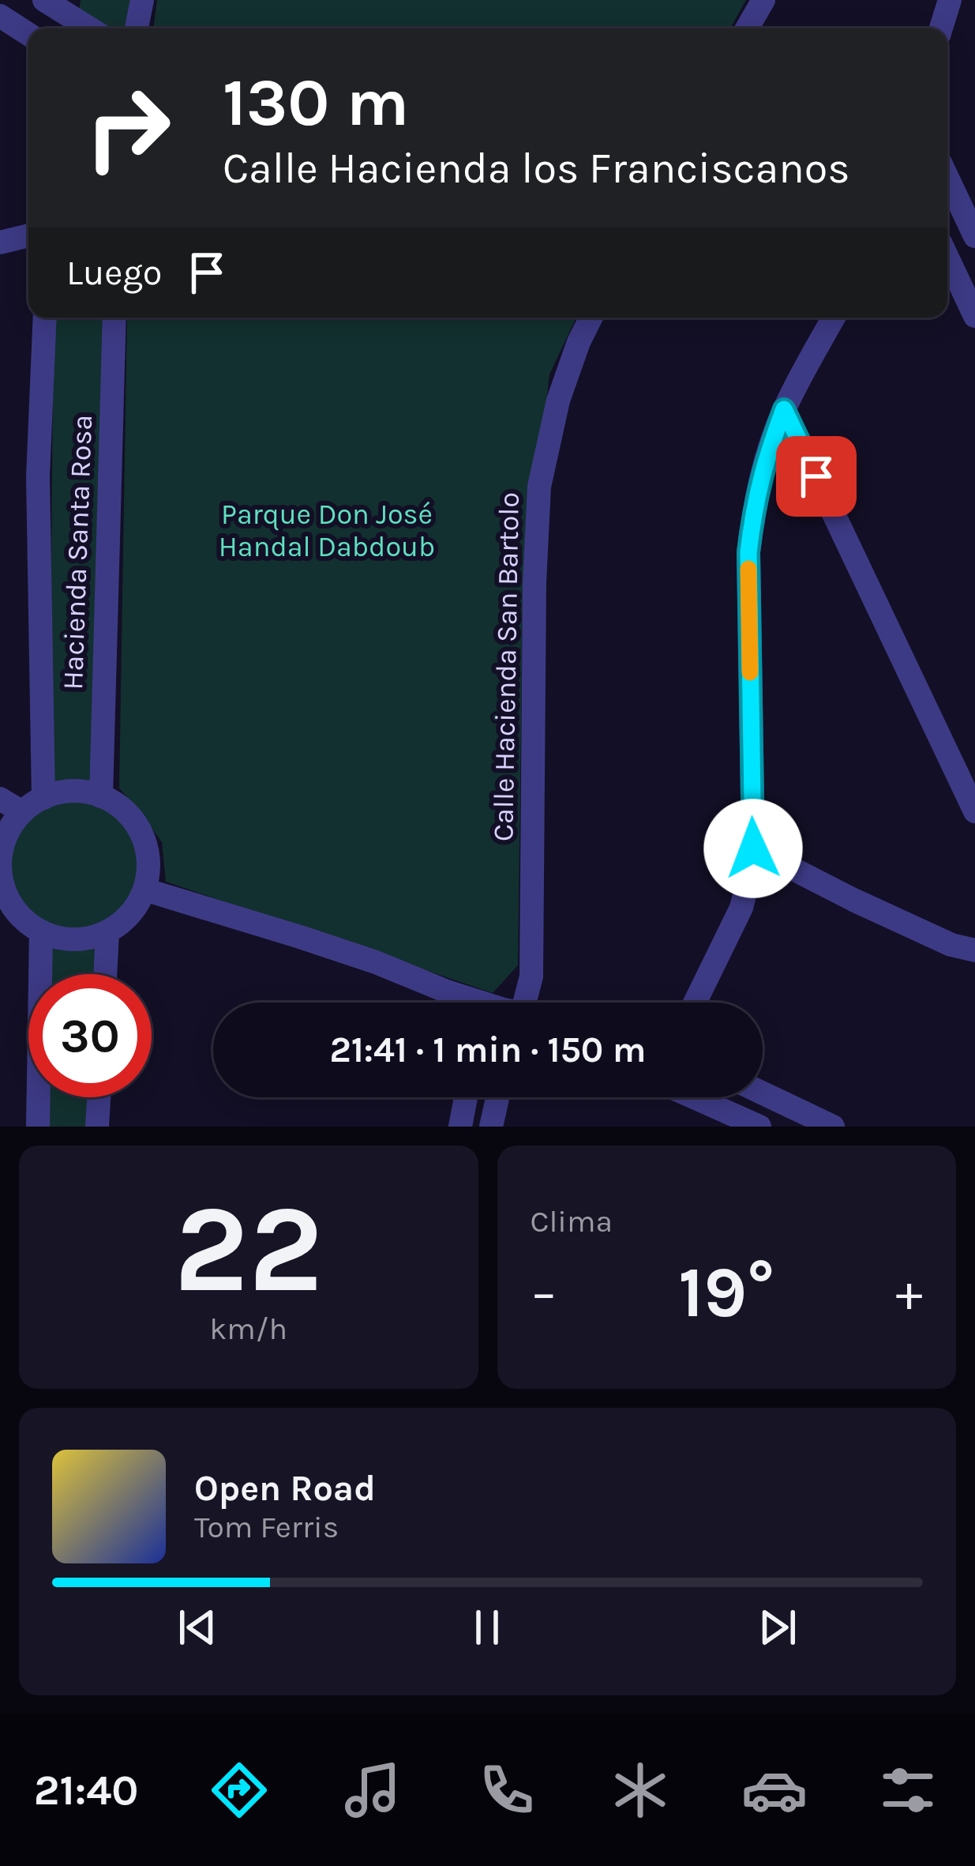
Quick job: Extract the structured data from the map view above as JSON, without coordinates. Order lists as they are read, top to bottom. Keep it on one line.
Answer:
{"streets":{"street":["Hacienda Santa Rosa","Calle Hacienda San Bartolo"]},"parks":["Parque Don José Handal Dabdoub"],"page":{"turn":["130 m","Calle Hacienda los Franciscanos"],"then":"Luego","limit":"30","trip":"21:41 · 1 min · 150 m","tile":[["22","km/h"],"Clima"],"heat":["−","19°","+"],"song":["Open Road","Tom Ferris"],"tabs":"21:40"}}
